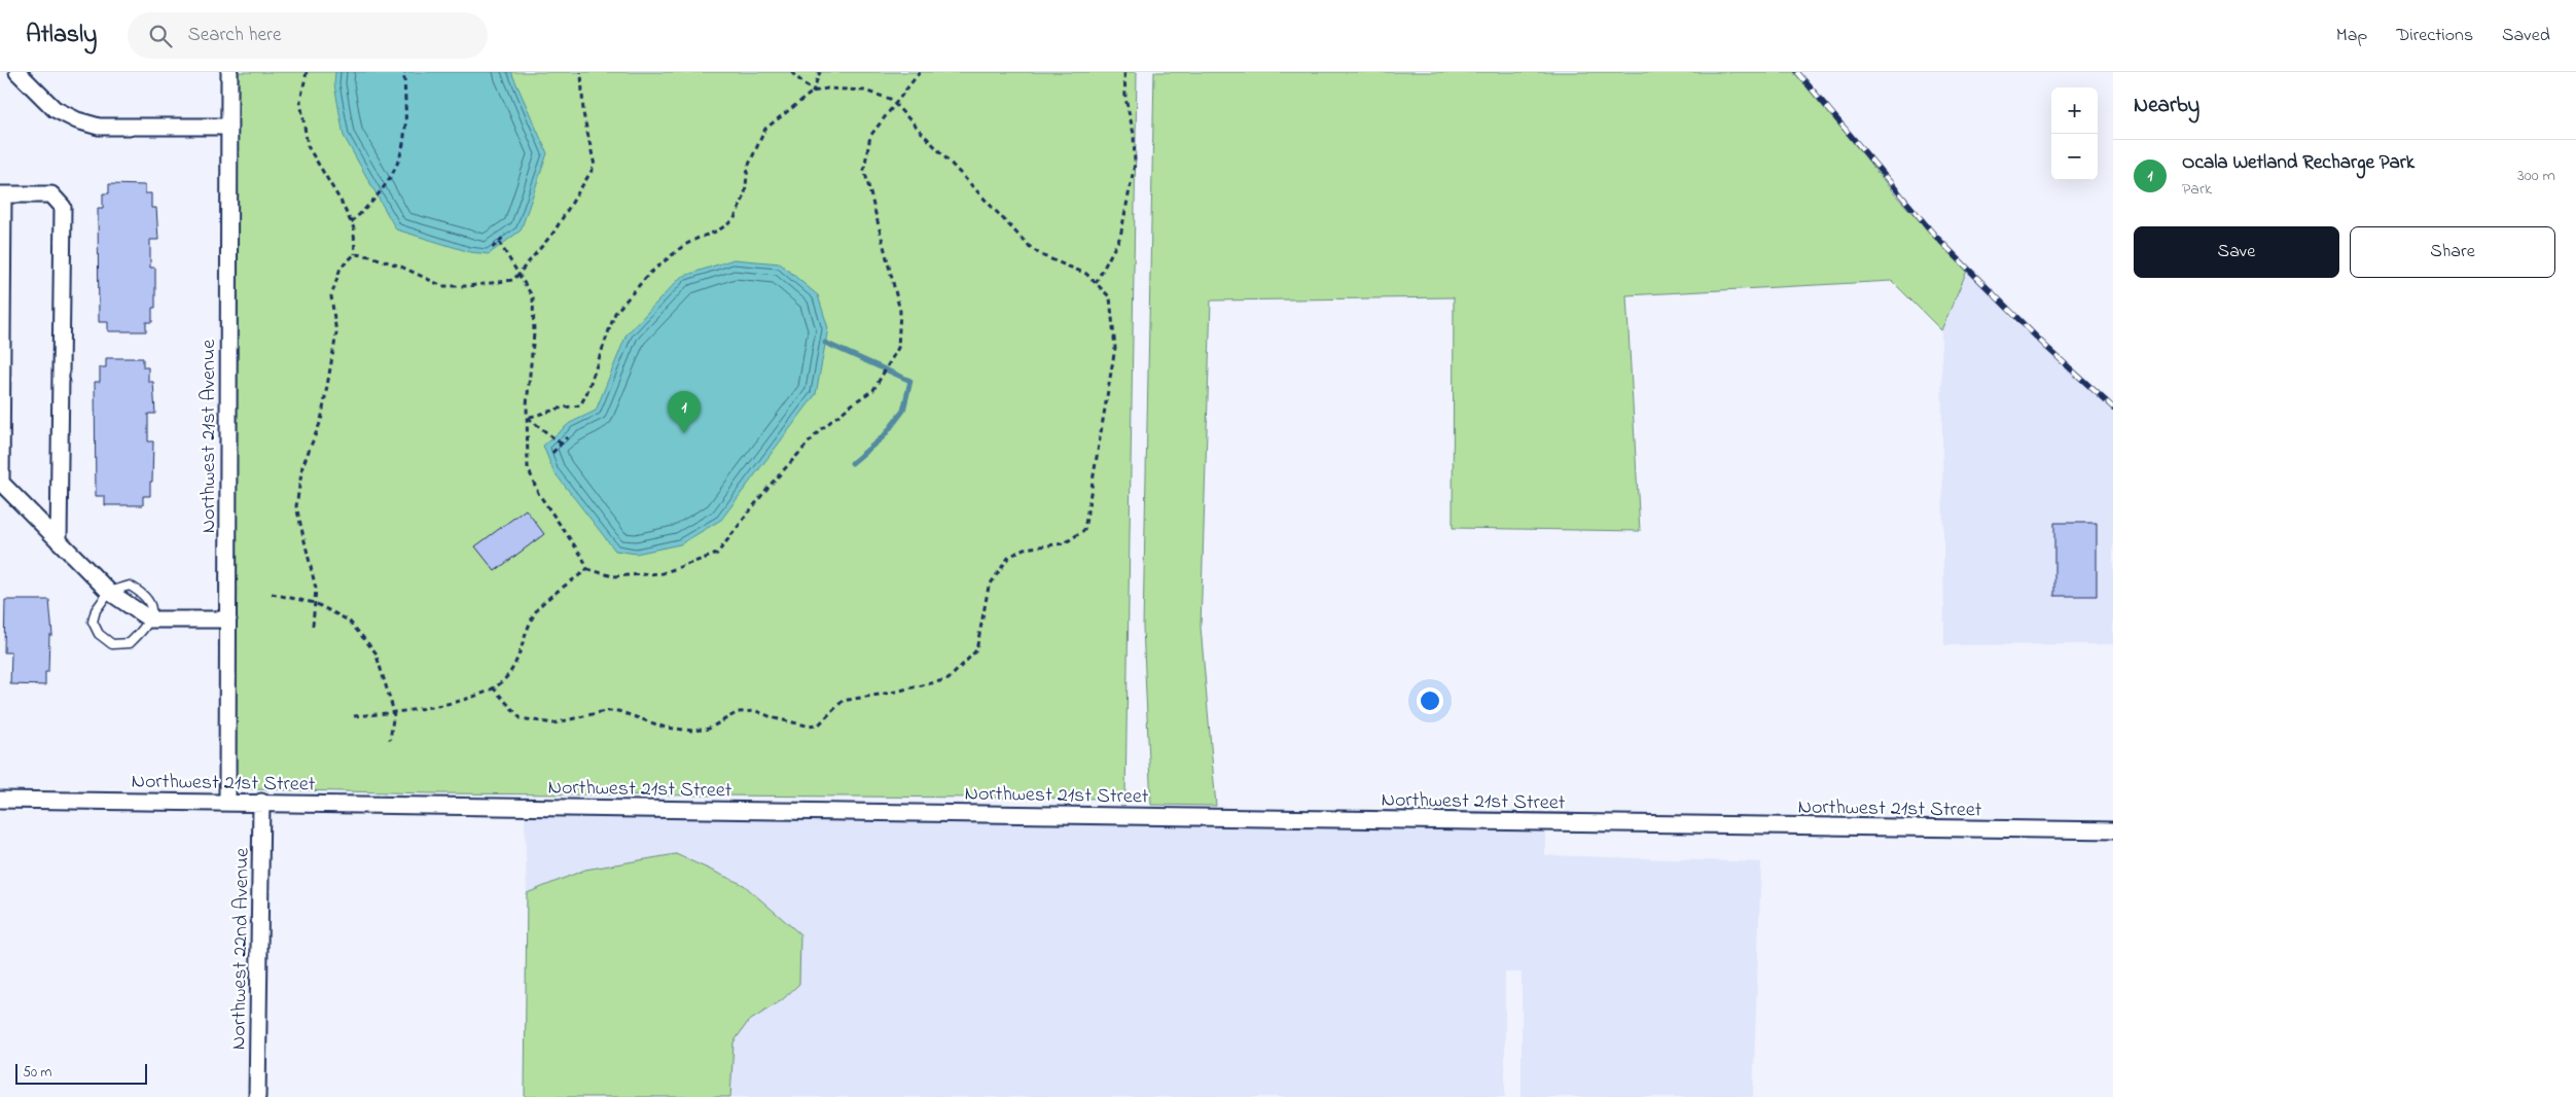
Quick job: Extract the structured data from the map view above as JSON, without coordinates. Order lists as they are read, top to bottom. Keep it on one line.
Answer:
{"streets":{"street":["Northwest 21st Avenue","Northwest 21st Street","Northwest 22nd Avenue"]},"crossings":[["Northwest 21st Avenue","Northwest 21st Street"],["Northwest 21st Street","Northwest 22nd Avenue"]],"scale_bar":"50 m","page":{"header":"Atlasly","search":"Search here","nav":["Map","Directions","Saved"],"heading":"Nearby","map_buttons":["+","−"],"list":[{"mark":"1","name":"Ocala Wetland Recharge Park","note":"Park","value":"300 m"}],"buttons":["Save","Share"],"pins":"1","scale":"50 m"}}
